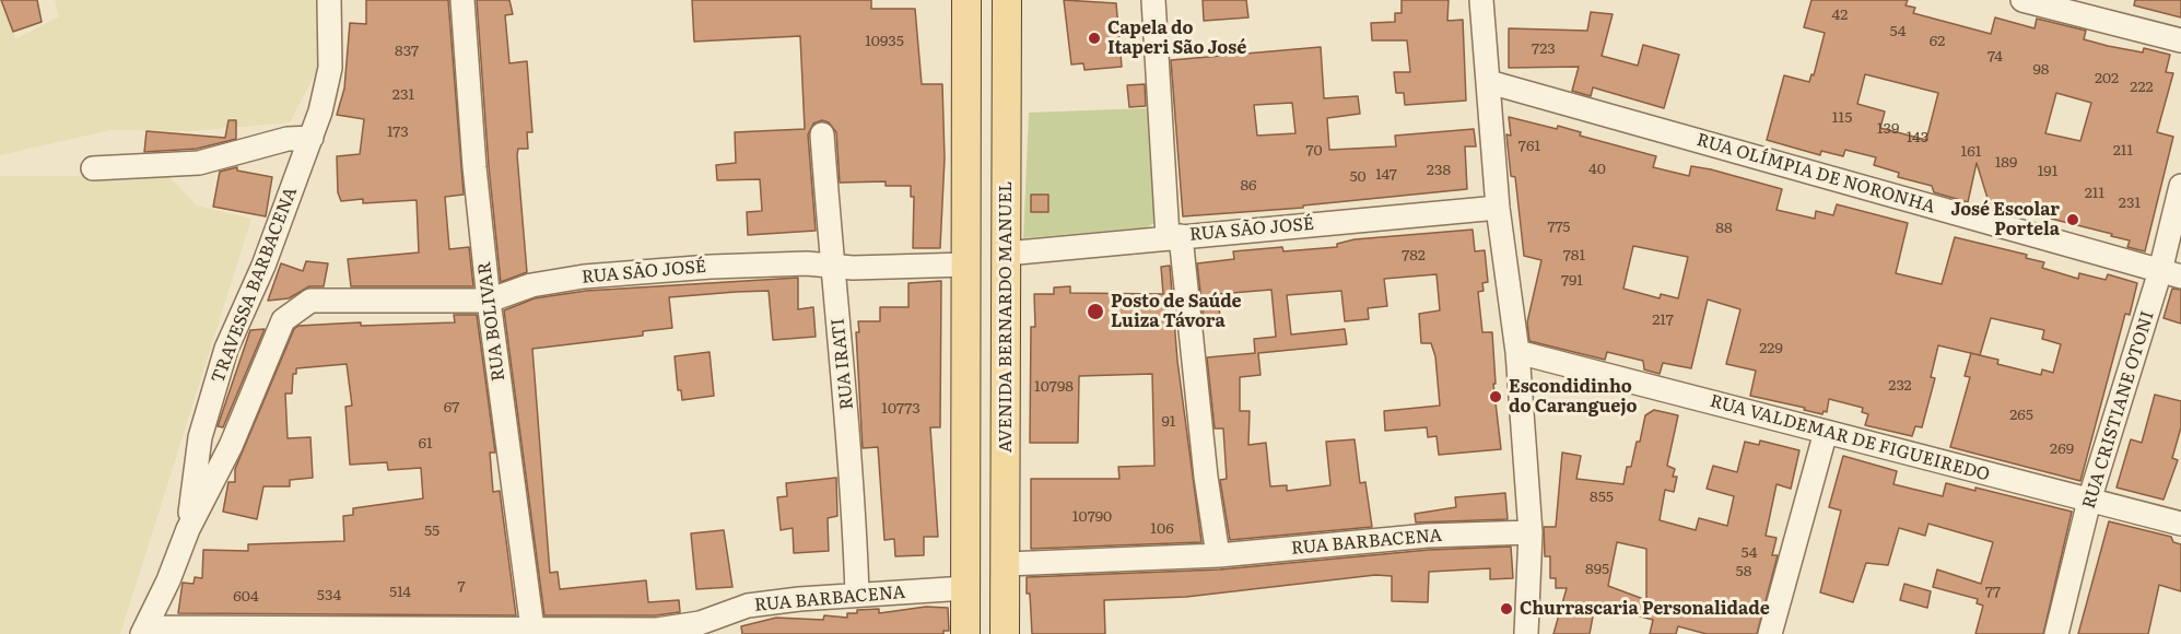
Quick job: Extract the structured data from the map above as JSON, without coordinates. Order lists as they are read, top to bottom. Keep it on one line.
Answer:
{"streets":{"main road":["AVENIDA BERNARDO MANUEL"],"street":["RUA OLÍMPIA DE NORONHA","RUA SÃO JOSÉ","TRAVESSA BARBACENA","RUA BOLIVAR","RUA IRATI","RUA CRISTIANE OTONI","RUA VALDEMAR DE FIGUEIREDO","RUA BARBACENA"]},"crossings":[["RUA OLÍMPIA DE NORONHA","RUA CRISTIANE OTONI"],["RUA SÃO JOSÉ","TRAVESSA BARBACENA"],["RUA SÃO JOSÉ","AVENIDA BERNARDO MANUEL"],["RUA SÃO JOSÉ","RUA BOLIVAR"],["RUA SÃO JOSÉ","RUA IRATI"],["AVENIDA BERNARDO MANUEL","RUA BARBACENA"],["RUA BOLIVAR","RUA BARBACENA"],["RUA IRATI","RUA BARBACENA"],["RUA CRISTIANE OTONI","RUA VALDEMAR DE FIGUEIREDO"]],"places":["Capela do Itaperi São José","José Escolar Portela","Posto de Saúde Luiza Távora","Escondidinho do Caranguejo","Churrascaria Personalidade"],"house_numbers":["42","54","10935","62","723","837","74","98","202","222","231","115","139","173","143","761","70","211","161","189","40","238","191","147","50","86","211","231","775","88","782","781","791","217","229","232","10798","67","10773","265","91","61","269","855","10790","106","55","54","895","58","7","514","77","534","604"]}
